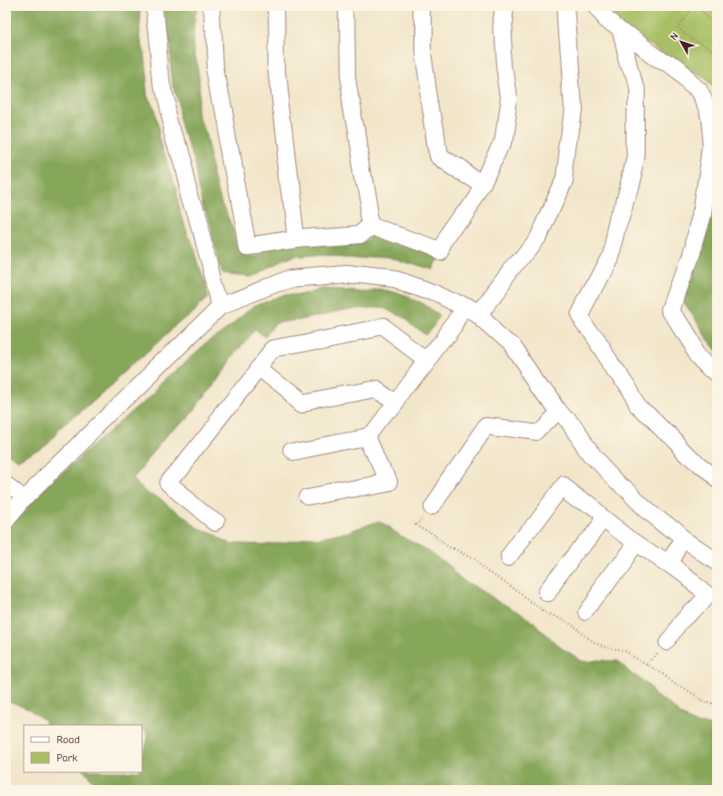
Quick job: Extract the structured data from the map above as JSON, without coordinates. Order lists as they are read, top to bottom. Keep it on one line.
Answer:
{"legend":["Road","Park"],"north":"top left"}
